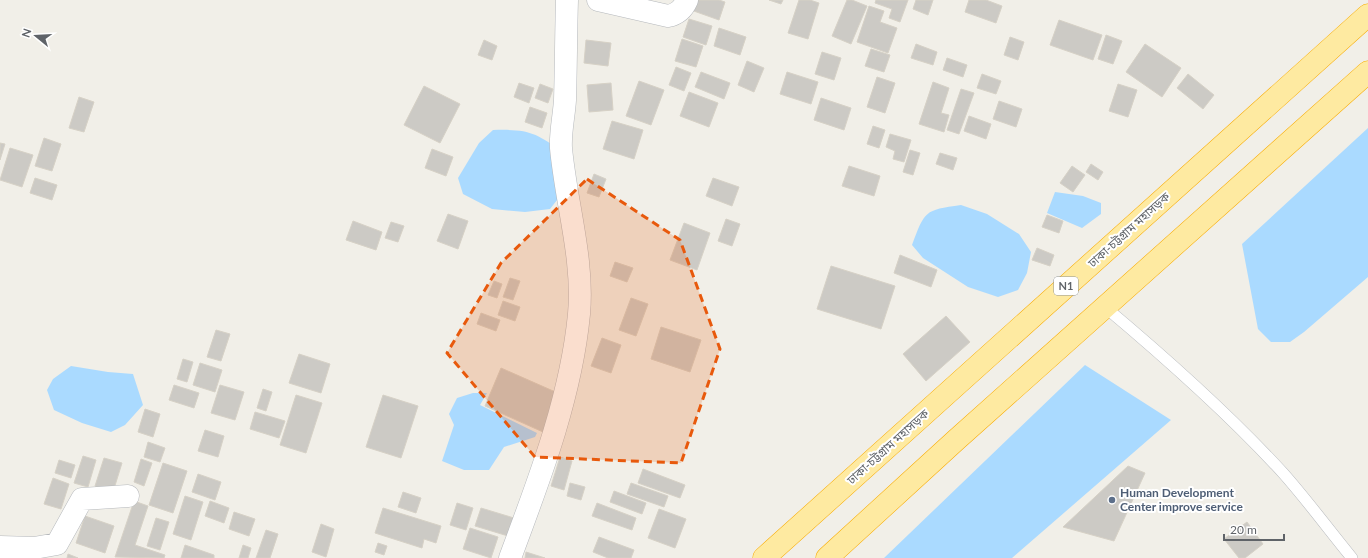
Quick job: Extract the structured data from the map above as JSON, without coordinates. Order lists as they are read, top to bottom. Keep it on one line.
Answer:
{"streets":{"highway":["ঢাকা-চট্টগ্রাম মহাসড়ক","N1"]},"places":["Human Development Center improve service"],"scale_bar":"20 m","north":"left"}
